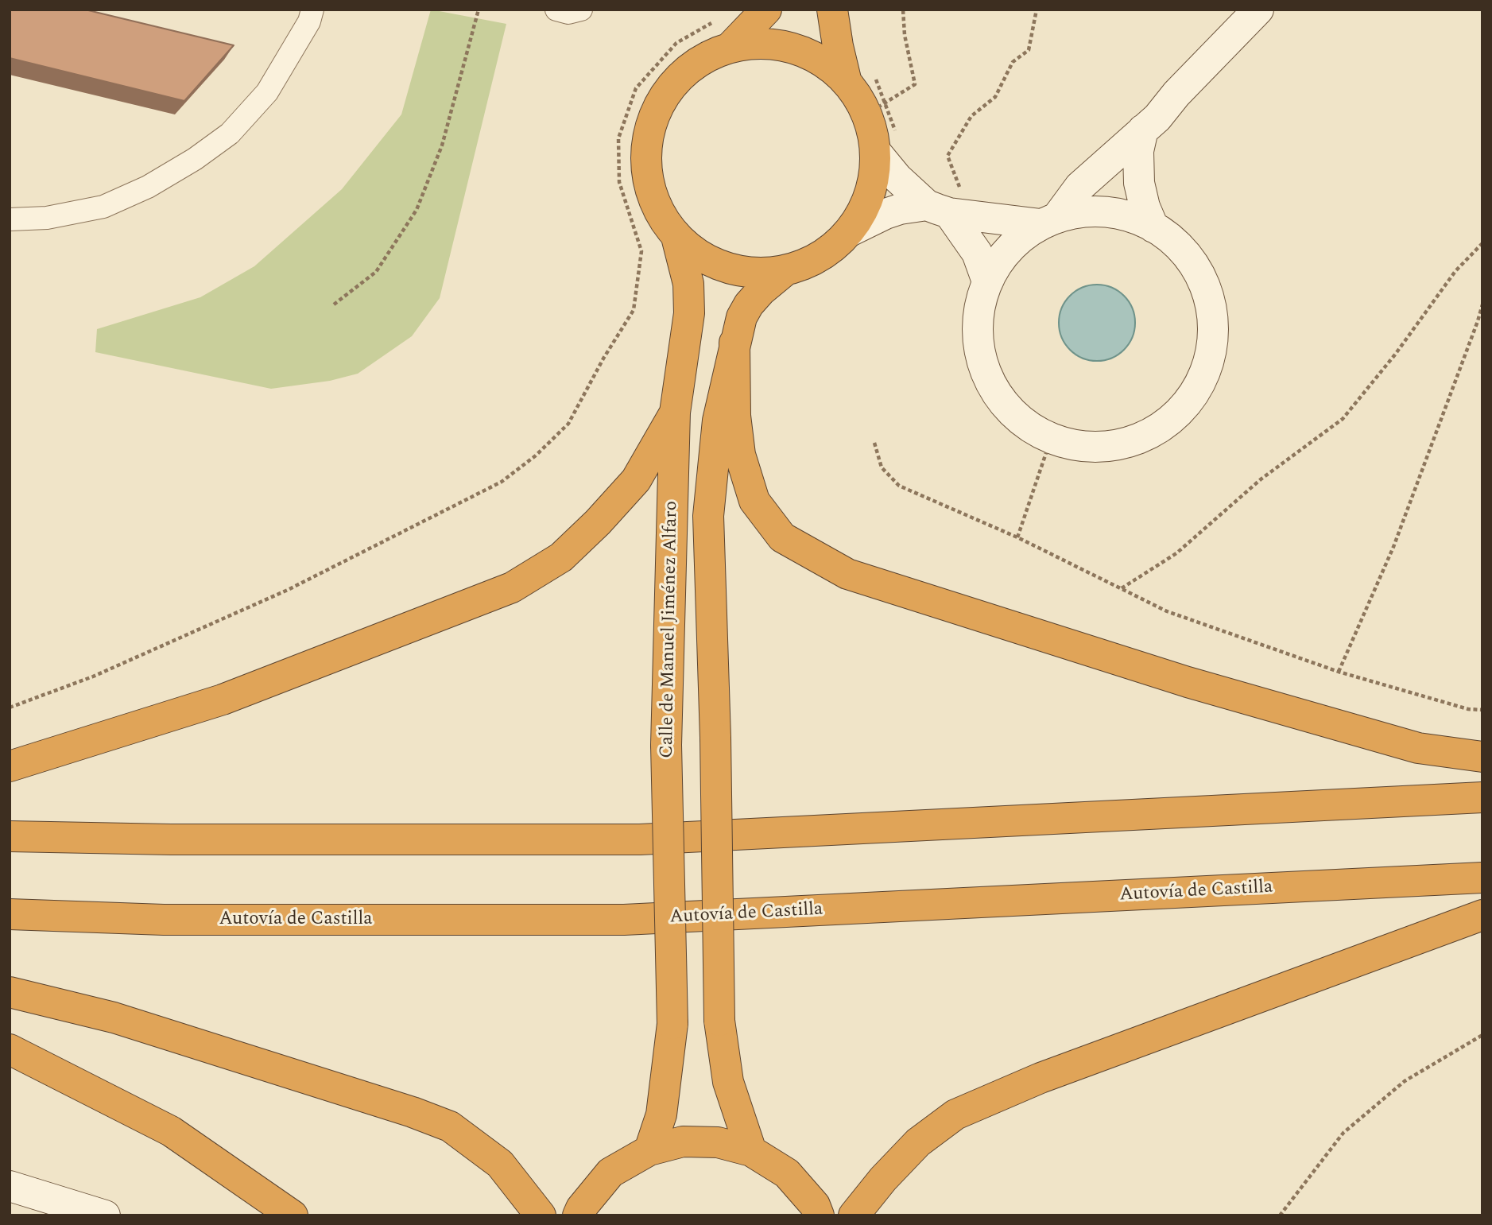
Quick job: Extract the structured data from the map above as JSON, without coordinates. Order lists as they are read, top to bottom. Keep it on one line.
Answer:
{"streets":{"highway":["Calle de Manuel Jiménez Alfaro","Autovía de Castilla"]}}
